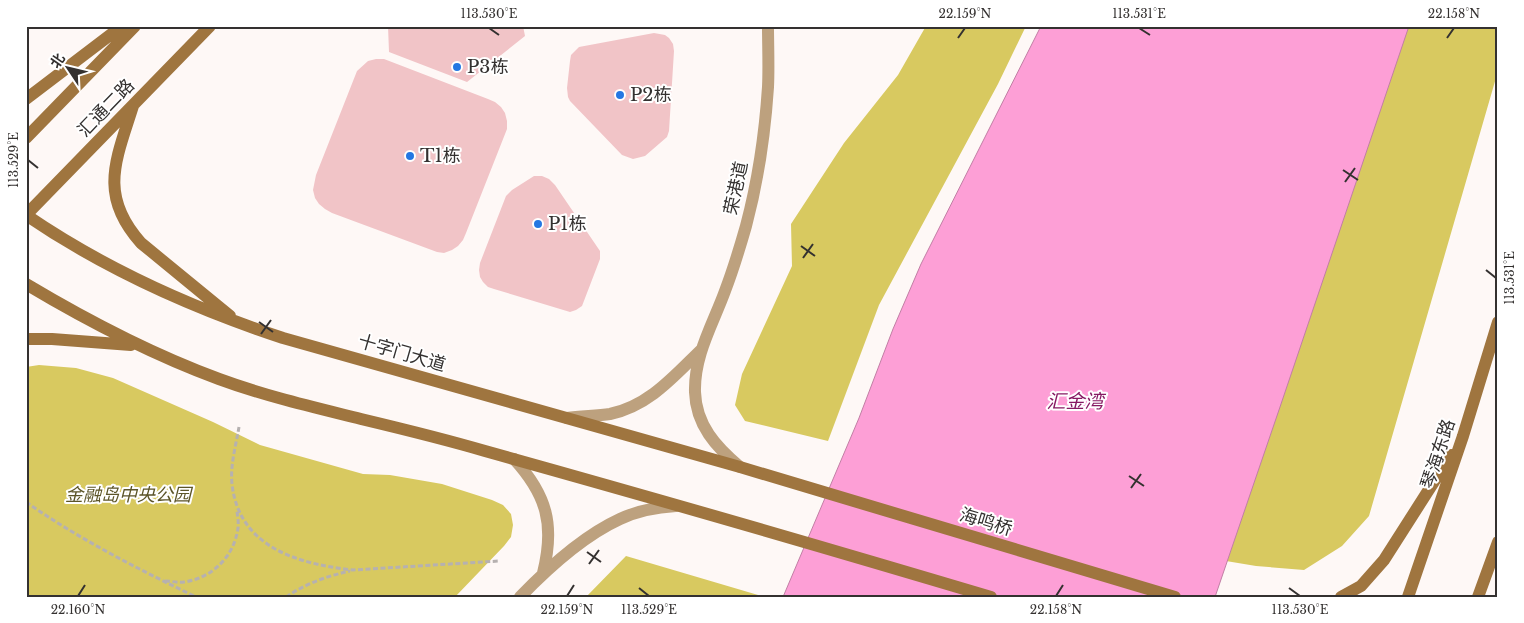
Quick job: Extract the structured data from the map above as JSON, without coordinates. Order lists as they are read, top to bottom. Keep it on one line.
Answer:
{"streets":{"street":["汇通二路","荣港道","十字门大道","琴海东路","海鸣桥"]},"crossings":[["汇通二路","十字门大道"],["十字门大道","海鸣桥"]],"water":["汇金湾"],"parks":["金融岛中央公园"],"places":["P3栋","P2栋","T1栋","P1栋"],"north":"top left","coordinates":["113.530°E","22.159°N","113.531°E","22.158°N","113.529°E","22.160°N"]}
